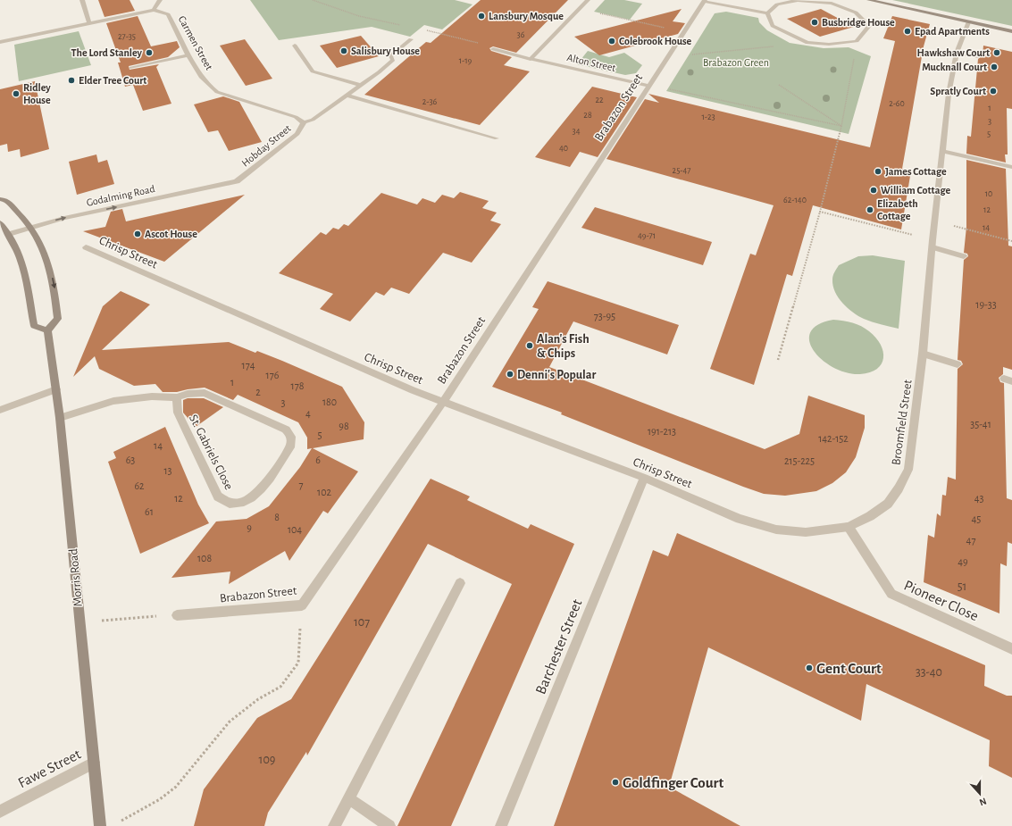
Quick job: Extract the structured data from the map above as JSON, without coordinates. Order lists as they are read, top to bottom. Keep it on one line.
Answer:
{"streets":{"street":["Carmen Street","Alton Street","Brabazon Street","Hobday Street","Godalming Road","Chrisp Street","Broomfield Street","St. Gabriels Close","Morris Road","Pioneer Close","Barchester Street","Fawe Street"]},"crossings":[["Carmen Street","Hobday Street"],["Alton Street","Brabazon Street"],["Brabazon Street","Chrisp Street"],["Hobday Street","Godalming Road"],["Chrisp Street","Broomfield Street"],["Chrisp Street","Barchester Street"],["Broomfield Street","Pioneer Close"],["St. Gabriels Close","Morris Road"],["Morris Road","Fawe Street"]],"one_way":["Godalming Road"],"parks":["Brabazon Green"],"places":["Lansbury Mosque","Busbridge House","Epad Apartments","Colebrook House","Salisbury House","The Lord Stanley","Hawkshaw Court","Mucknall Court","Elder Tree Court","Spratly Court","Ridley House","James Cottage","William Cottage","Elizabeth Cottage","Ascot House","Alan's Fish & Chips","Denni's Popular","Gent Court","Goldfinger Court"],"house_numbers":["36","27-35","1-19","22","2-36","2-60","1","28","1-23","3","34","5","40","25-47","10","62-140","12","14","49-71","19-33","73-95","174","176","1","178","2","180","3","4","35-41","98","191-213","5","142-152","14","63","6","215-225","13","7","62","102","12","43","61","8","45","9","104","47","108","49","51","107","33-40","109"],"north":"bottom"}
